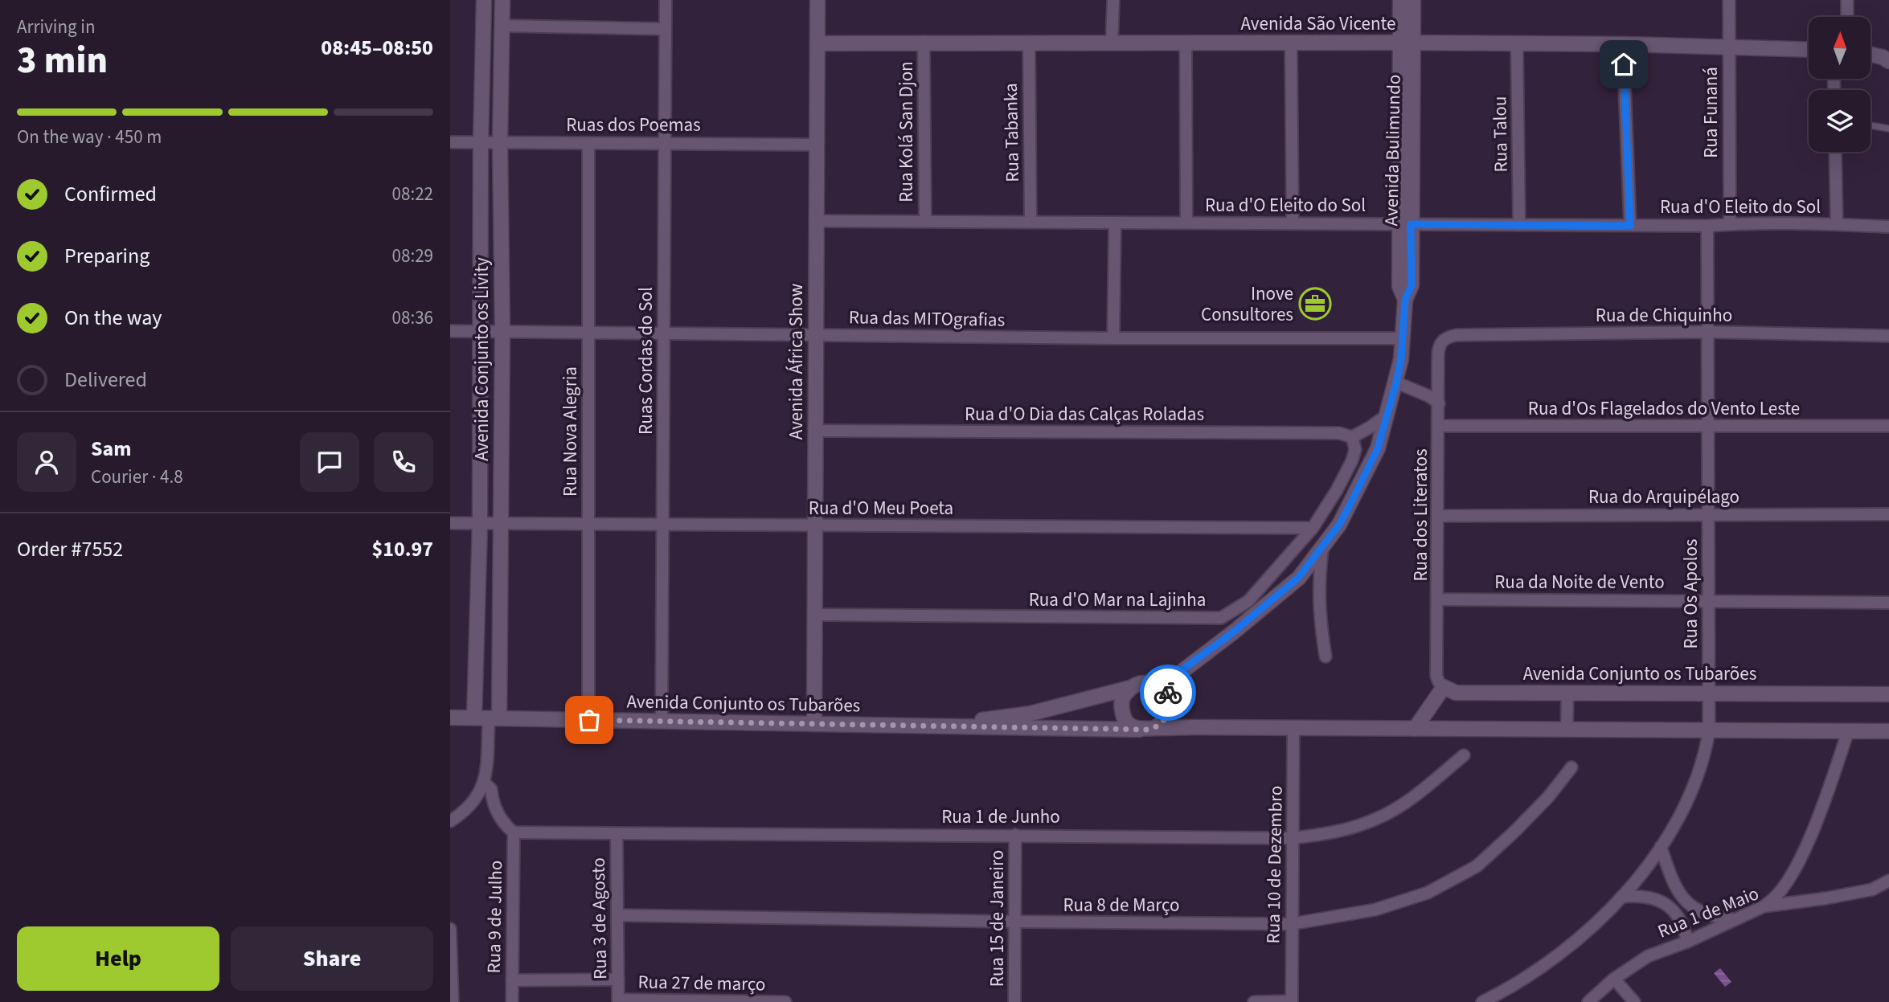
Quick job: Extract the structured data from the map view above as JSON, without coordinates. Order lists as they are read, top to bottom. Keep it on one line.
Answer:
{"streets":{"street":["Avenida São Vicente","Rua Funaná","Ruas dos Poemas","Rua Kolá San Djon","Rua Tabanka","Rua Talou","Avenida Bulimundo","Rua d'O Eleito do Sol","Rua de Chiquinho","Rua das MITOgrafias","Avenida Conjunto os Livity","Ruas Cordas do Sol","Avenida África Show","Rua d'Os Flagelados do Vento Leste","Rua d'O Dia das Calças Roladas","Rua Nova Alegria","Rua do Arquipélago","Rua d'O Meu Poeta","Rua dos Literatos","Rua da Noite de Vento","Rua Os Apolos","Rua d'O Mar na Lajinha","Avenida Conjunto os Tubarões","Rua 1 de Junho","Rua 10 de Dezembro","Rua 8 de Março","Rua 1 de Maio","Rua 9 de Julho","Rua 3 de Agosto","Rua 15 de Janeiro","Rua 27 de março"]},"crossings":[["Avenida São Vicente","Rua Funaná"],["Avenida São Vicente","Rua Kolá San Djon"],["Avenida São Vicente","Rua Tabanka"],["Avenida São Vicente","Rua Talou"],["Avenida São Vicente","Avenida Bulimundo"],["Avenida São Vicente","Avenida África Show"],["Rua Funaná","Rua d'O Eleito do Sol"],["Ruas dos Poemas","Avenida Conjunto os Livity"],["Ruas dos Poemas","Ruas Cordas do Sol"],["Ruas dos Poemas","Avenida África Show"],["Ruas dos Poemas","Rua Nova Alegria"],["Rua Kolá San Djon","Rua d'O Eleito do Sol"],["Rua Tabanka","Rua d'O Eleito do Sol"],["Rua Talou","Rua d'O Eleito do Sol"],["Avenida Bulimundo","Rua d'O Eleito do Sol"],["Avenida Bulimundo","Rua das MITOgrafias"],["Rua d'O Eleito do Sol","Avenida África Show"],["Rua d'O Eleito do Sol","Rua Os Apolos"],["Rua de Chiquinho","Rua dos Literatos"],["Rua de Chiquinho","Rua Os Apolos"],["Rua das MITOgrafias","Avenida Conjunto os Livity"],["Rua das MITOgrafias","Ruas Cordas do Sol"],["Rua das MITOgrafias","Avenida África Show"],["Rua das MITOgrafias","Rua Nova Alegria"],["Avenida Conjunto os Livity","Rua d'O Meu Poeta"],["Avenida Conjunto os Livity","Avenida Conjunto os Tubarões"],["Ruas Cordas do Sol","Rua d'O Meu Poeta"],["Ruas Cordas do Sol","Avenida Conjunto os Tubarões"],["Avenida África Show","Rua d'O Dia das Calças Roladas"],["Avenida África Show","Rua d'O Meu Poeta"],["Avenida África Show","Rua d'O Mar na Lajinha"],["Avenida África Show","Avenida Conjunto os Tubarões"],["Rua d'Os Flagelados do Vento Leste","Rua dos Literatos"],["Rua d'Os Flagelados do Vento Leste","Rua Os Apolos"],["Rua d'O Dia das Calças Roladas","Rua d'O Mar na Lajinha"],["Rua Nova Alegria","Rua d'O Meu Poeta"],["Rua Nova Alegria","Avenida Conjunto os Tubarões"],["Rua do Arquipélago","Rua dos Literatos"],["Rua do Arquipélago","Rua Os Apolos"],["Rua d'O Meu Poeta","Rua d'O Mar na Lajinha"],["Rua dos Literatos","Rua da Noite de Vento"],["Rua dos Literatos","Avenida Conjunto os Tubarões"],["Rua da Noite de Vento","Rua Os Apolos"],["Rua Os Apolos","Avenida Conjunto os Tubarões"],["Rua 1 de Junho","Rua 10 de Dezembro"],["Rua 1 de Junho","Rua 9 de Julho"],["Rua 1 de Junho","Rua 3 de Agosto"],["Rua 1 de Junho","Rua 15 de Janeiro"],["Rua 10 de Dezembro","Rua 8 de Março"],["Rua 8 de Março","Rua 3 de Agosto"],["Rua 8 de Março","Rua 15 de Janeiro"],["Rua 3 de Agosto","Rua 27 de março"]],"places":{"office":["Inove Consultores"]},"north":"top","page":{"heading":["3 min","Arriving in","08:45–08:50"],"panel":["Sam","Courier · 4.8","Order #7552","$10.97"],"bar":"On the way · 450 m","list":[["Confirmed","08:22"],["Preparing","08:29"],["On the way","08:36"],"Delivered"],"buttons":["Help","Share"]}}
